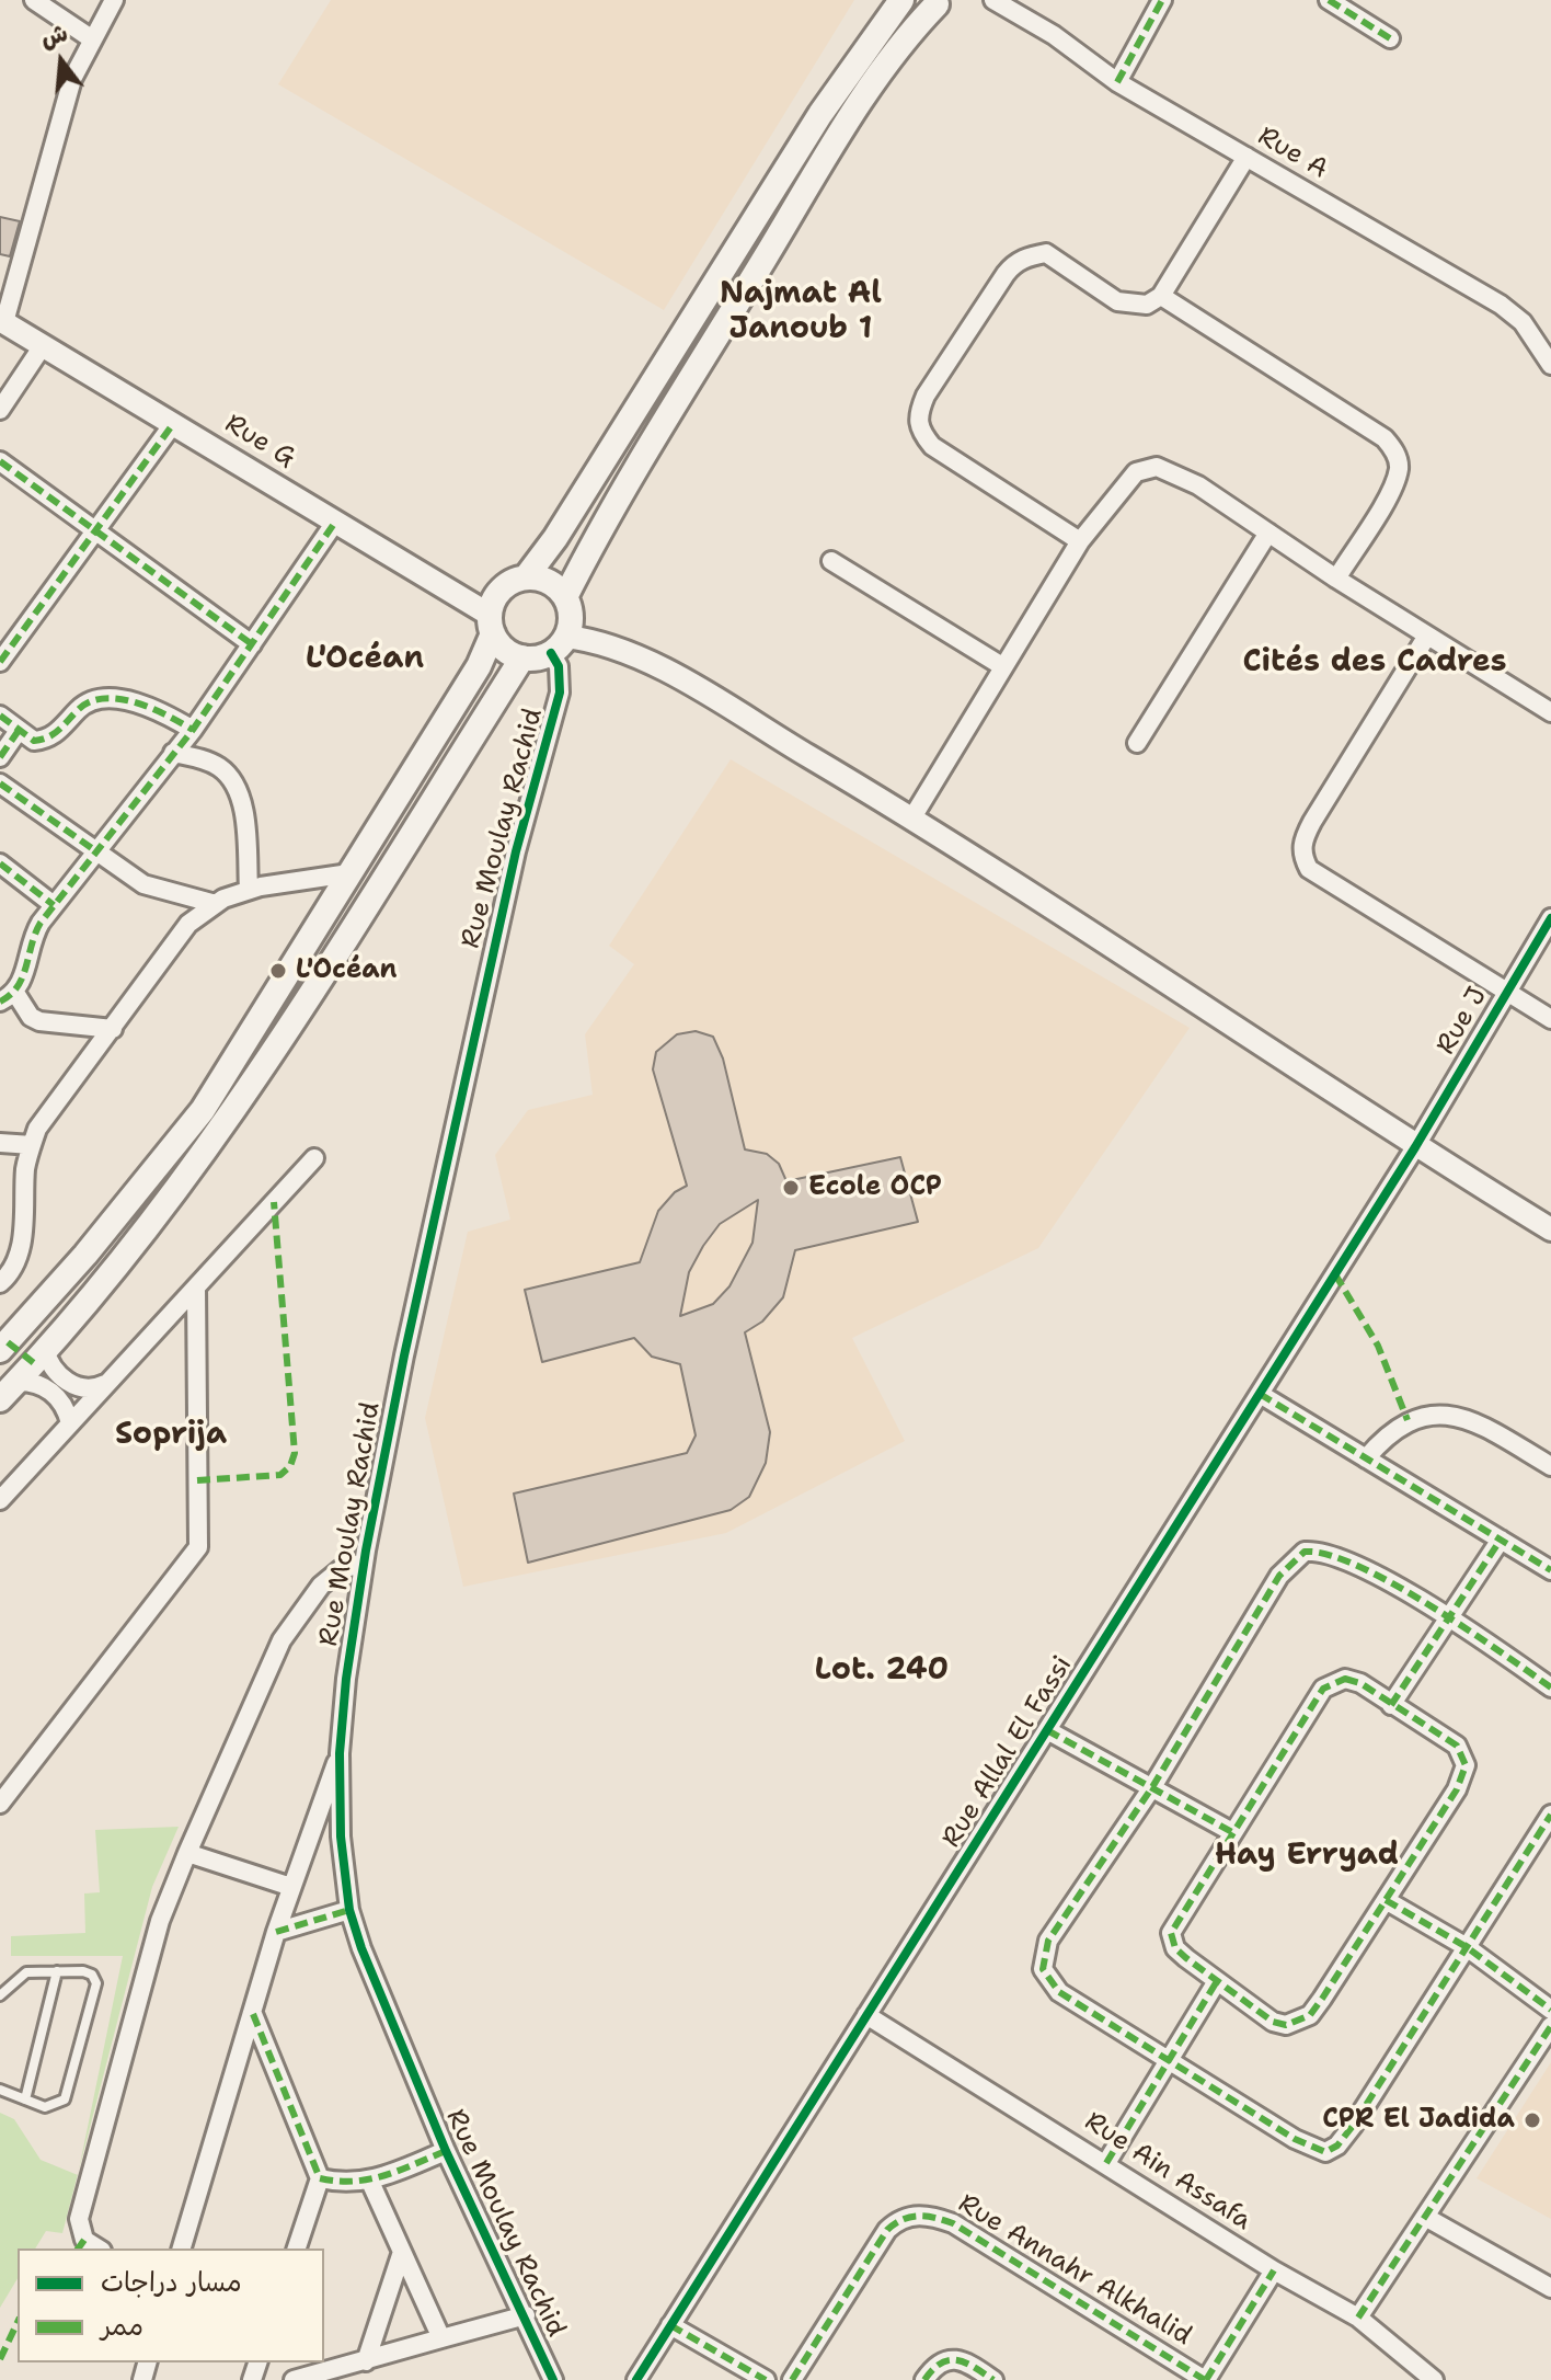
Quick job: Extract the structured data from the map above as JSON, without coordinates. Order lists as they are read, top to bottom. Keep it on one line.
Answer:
{"streets":{"street":["Rue A","Rue G","Rue Moulay Rachid","Rue J","Rue Allal El Fassi","Rue Ain Assafa","Rue Annahr Alkhalid"]},"crossings":[["Rue G","Rue Moulay Rachid"],["Rue J","Rue Allal El Fassi"],["Rue Allal El Fassi","Rue Ain Assafa"]],"districts":["Najmat Al Janoub 1","L'Océan","Cités des Cadres","Soprija","Lot. 240","Hay Erryad"],"places":["L'Océan","Ecole OCP","CPR El Jadida"],"legend":["مسار دراجات","ممر"],"north":"top"}
